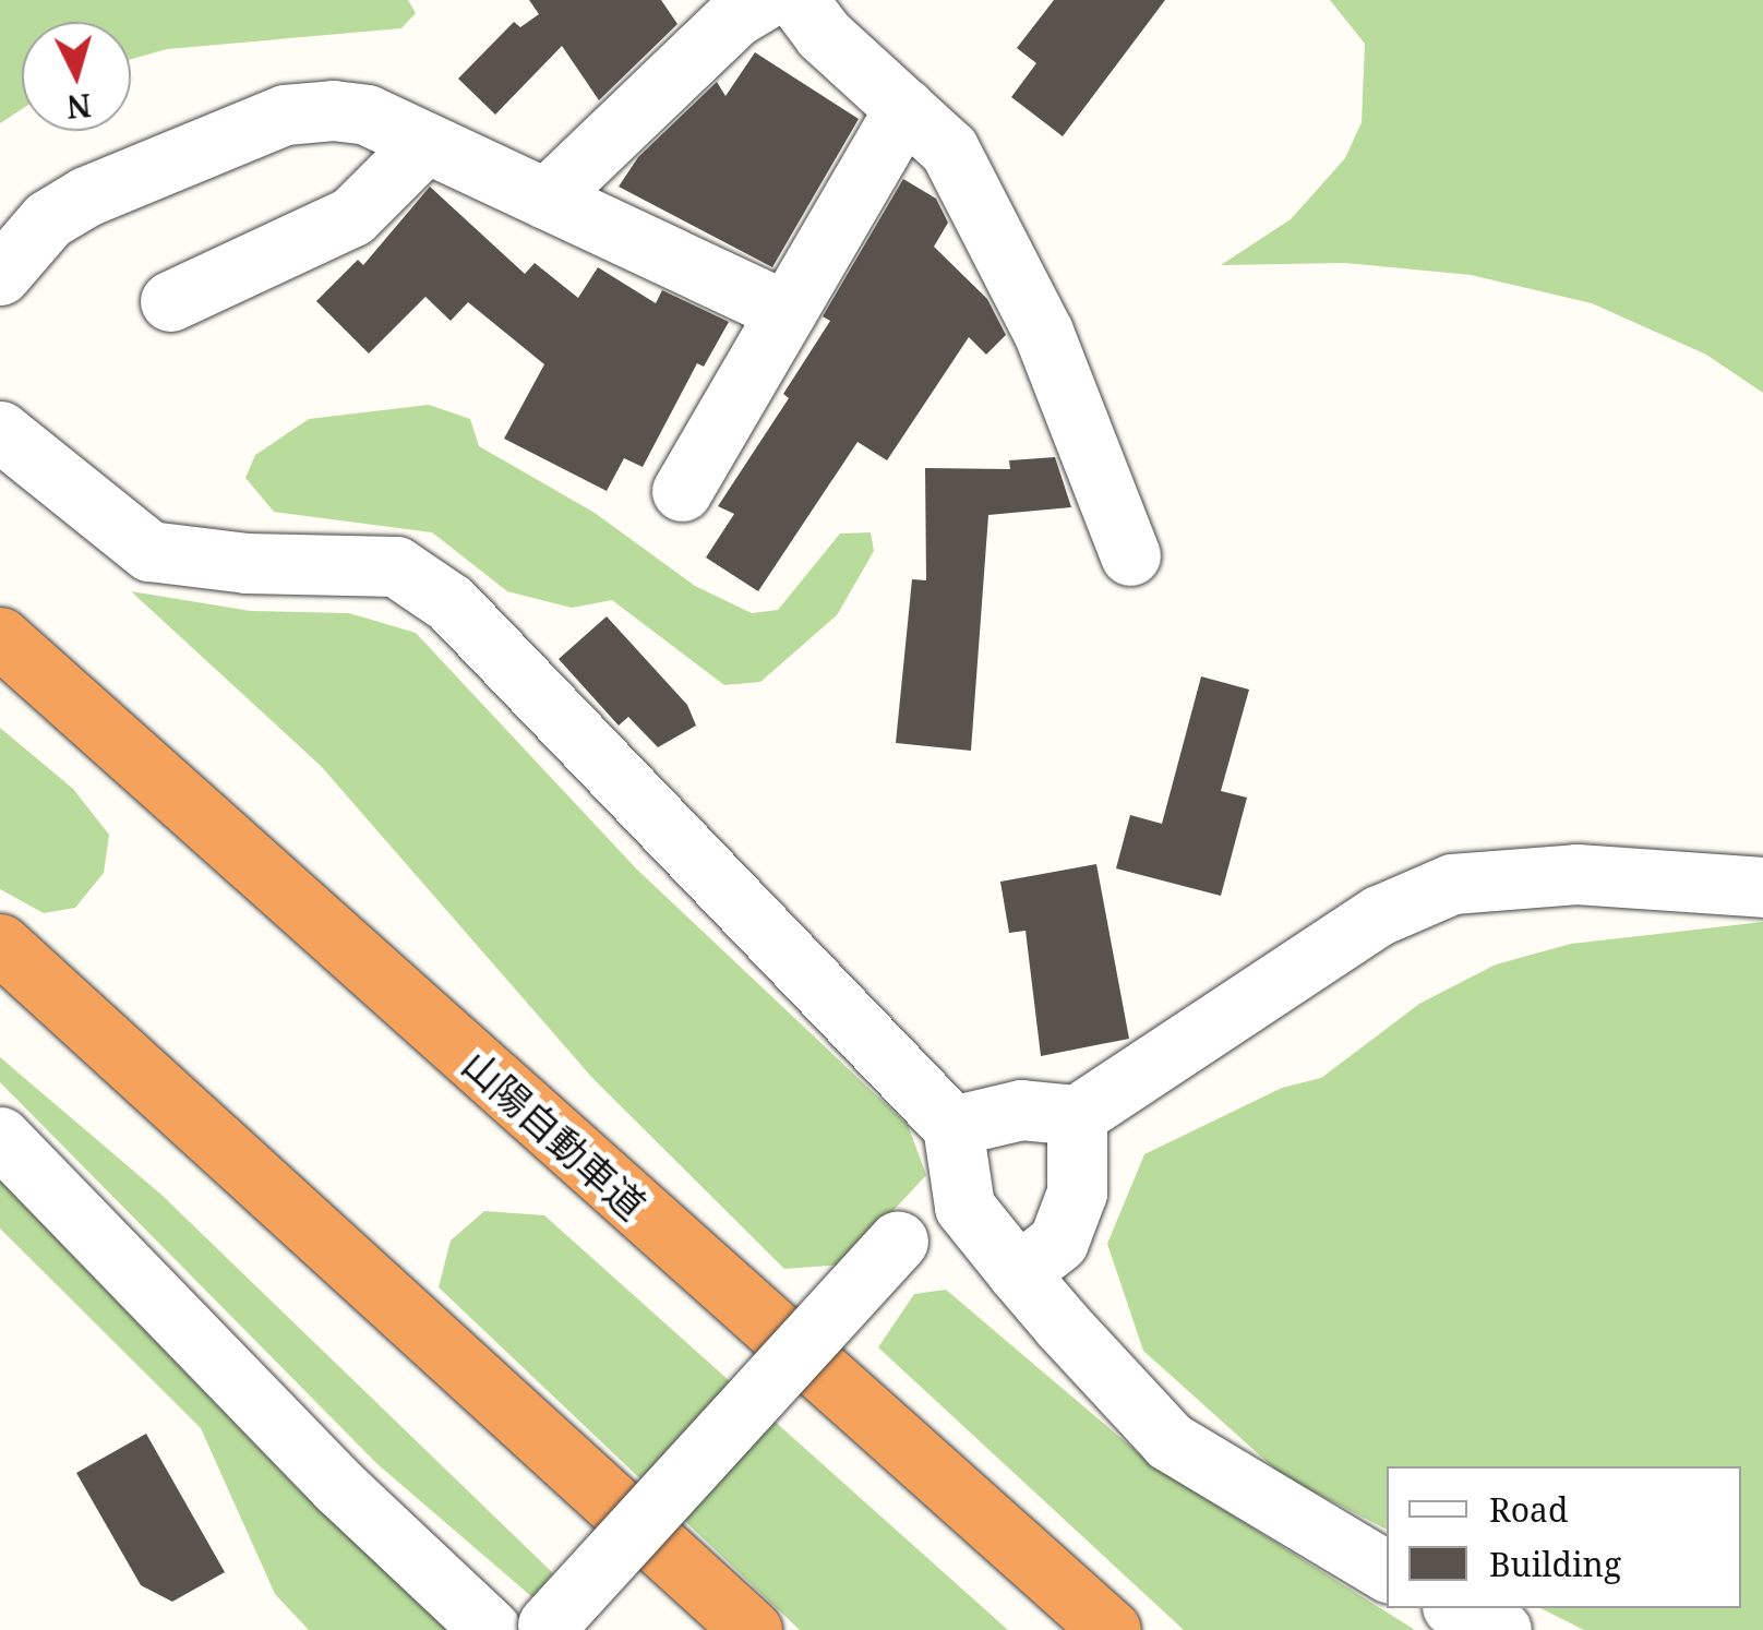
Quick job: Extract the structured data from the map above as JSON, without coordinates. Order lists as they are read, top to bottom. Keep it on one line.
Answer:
{"streets":{"highway":["山陽自動車道"]},"legend":["Road","Building"],"north":"bottom"}
